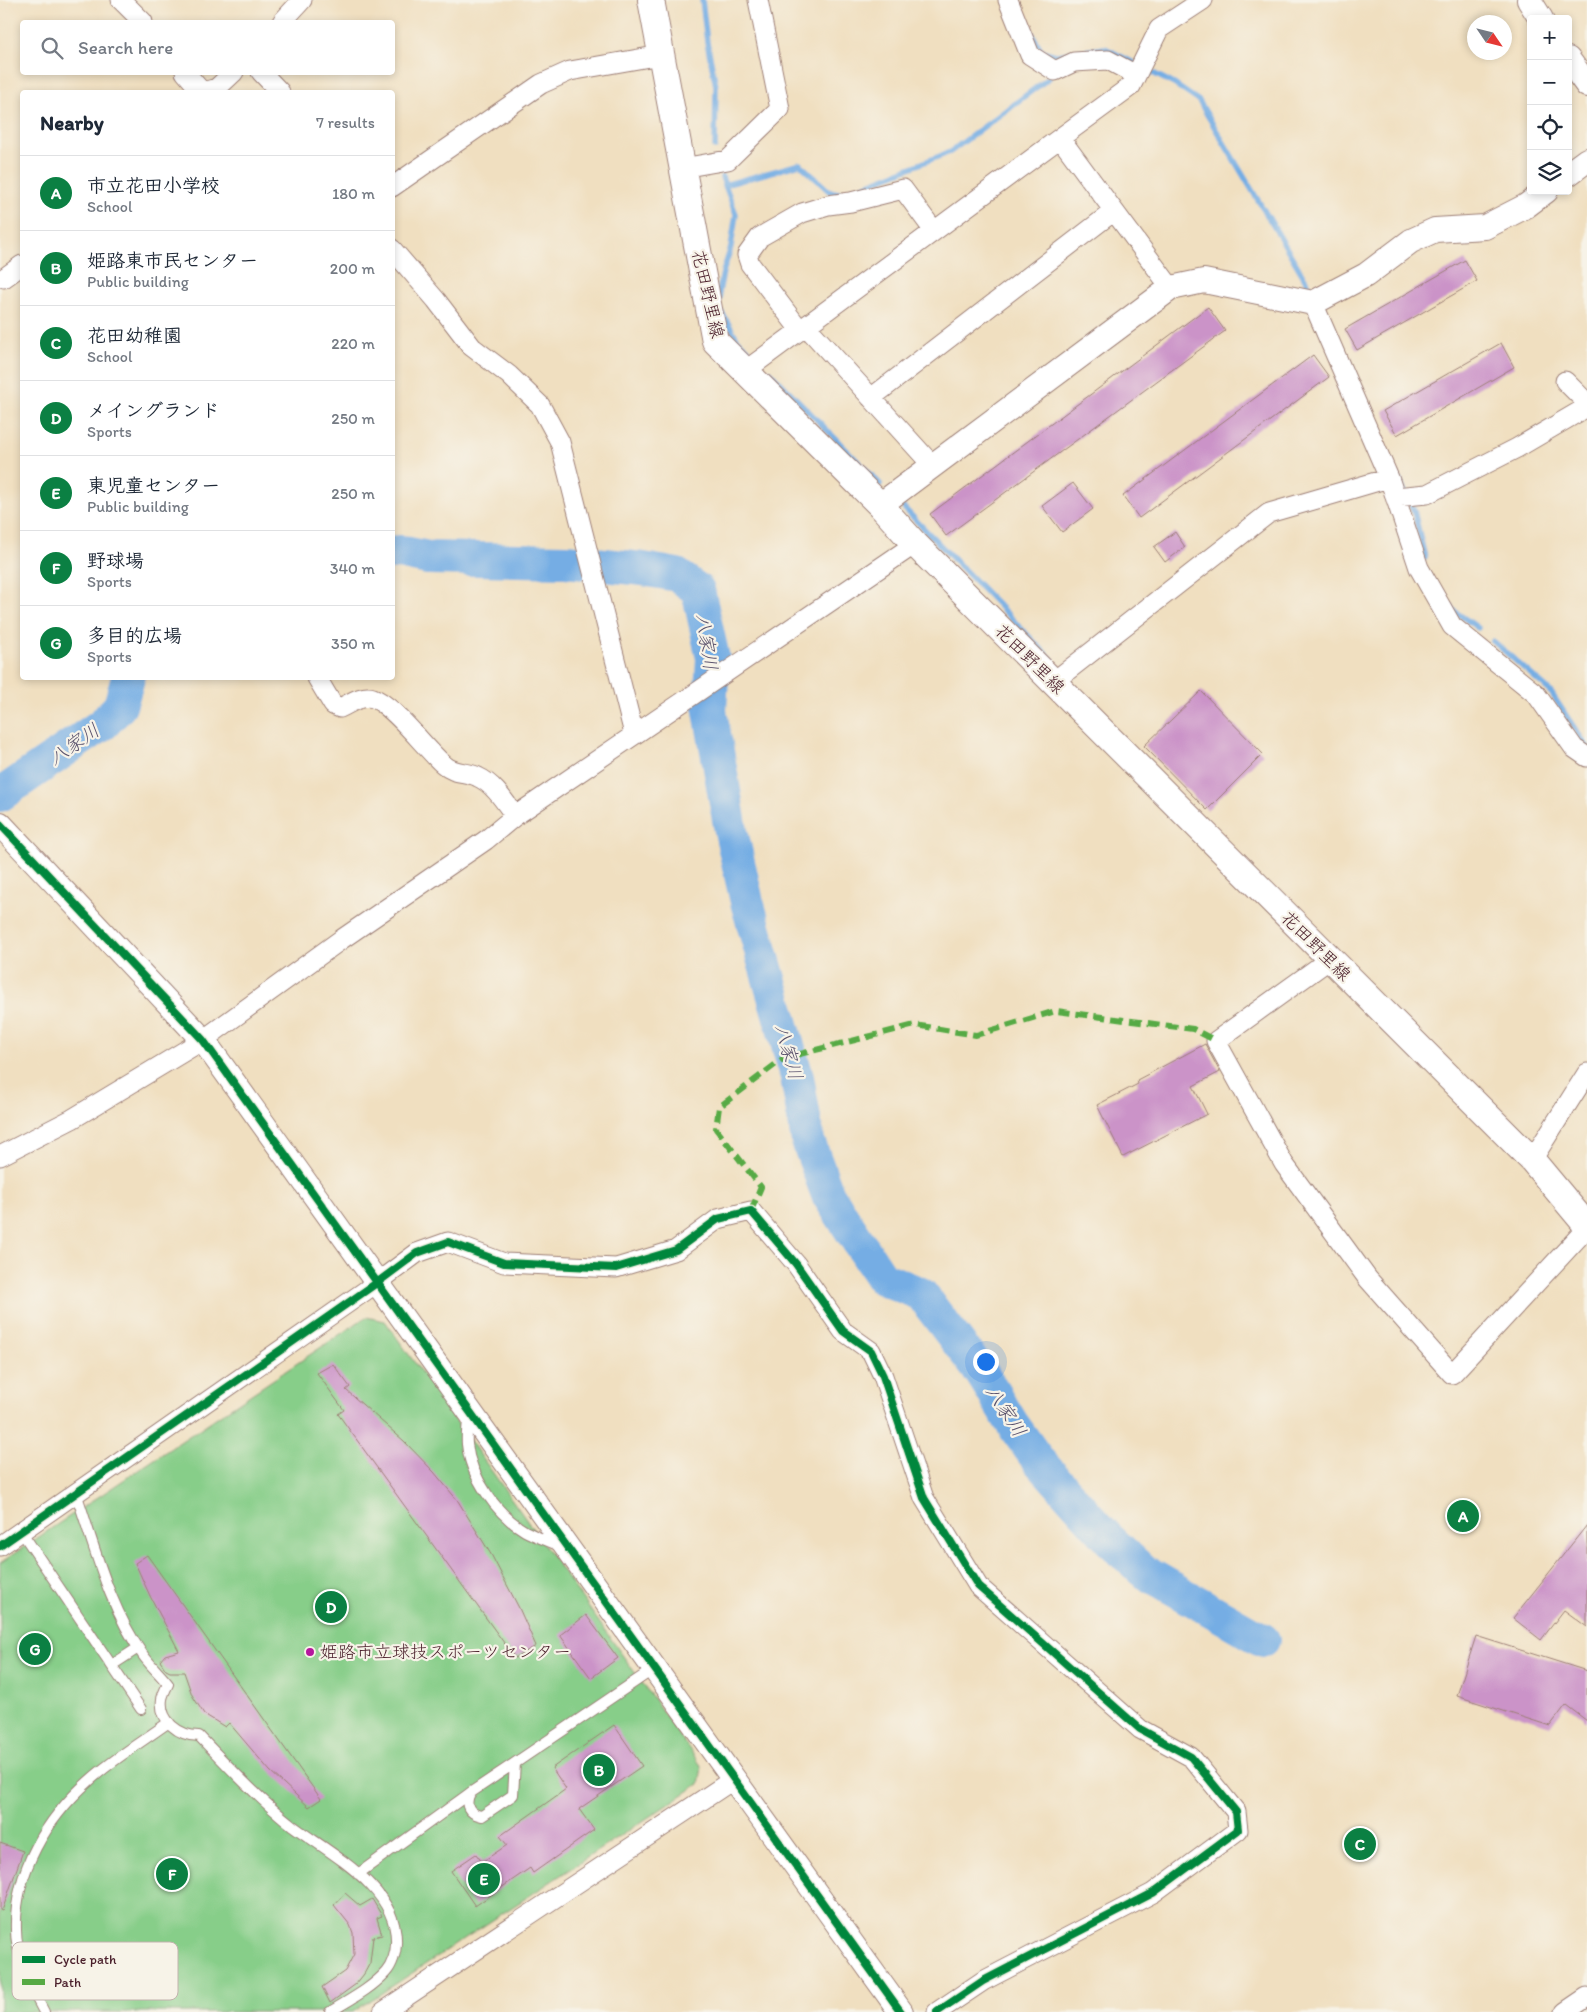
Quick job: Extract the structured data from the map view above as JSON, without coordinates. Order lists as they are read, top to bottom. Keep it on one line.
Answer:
{"streets":{"main road":["花田野里線"]},"water":["八家川"],"places":["姫路市立球技スポーツセンター"],"legend":["Cycle path","Path"],"north":"bottom right","page":{"map_buttons":["+","−"],"search":"Search here","heading":["Nearby","7 results"],"list":[{"mark":"A","name":"市立花田小学校","note":"School","value":"180 m"},{"mark":"B","name":"姫路東市民センター","note":"Public building","value":"200 m"},{"mark":"C","name":"花田幼稚園","note":"School","value":"220 m"},{"mark":"D","name":"メイングランド","note":"Sports","value":"250 m"},{"mark":"E","name":"東児童センター","note":"Public building","value":"250 m"},{"mark":"F","name":"野球場","note":"Sports","value":"340 m"},{"mark":"G","name":"多目的広場","note":"Sports","value":"350 m"}],"pins":["A","D","G","B","C","F","E"]}}
